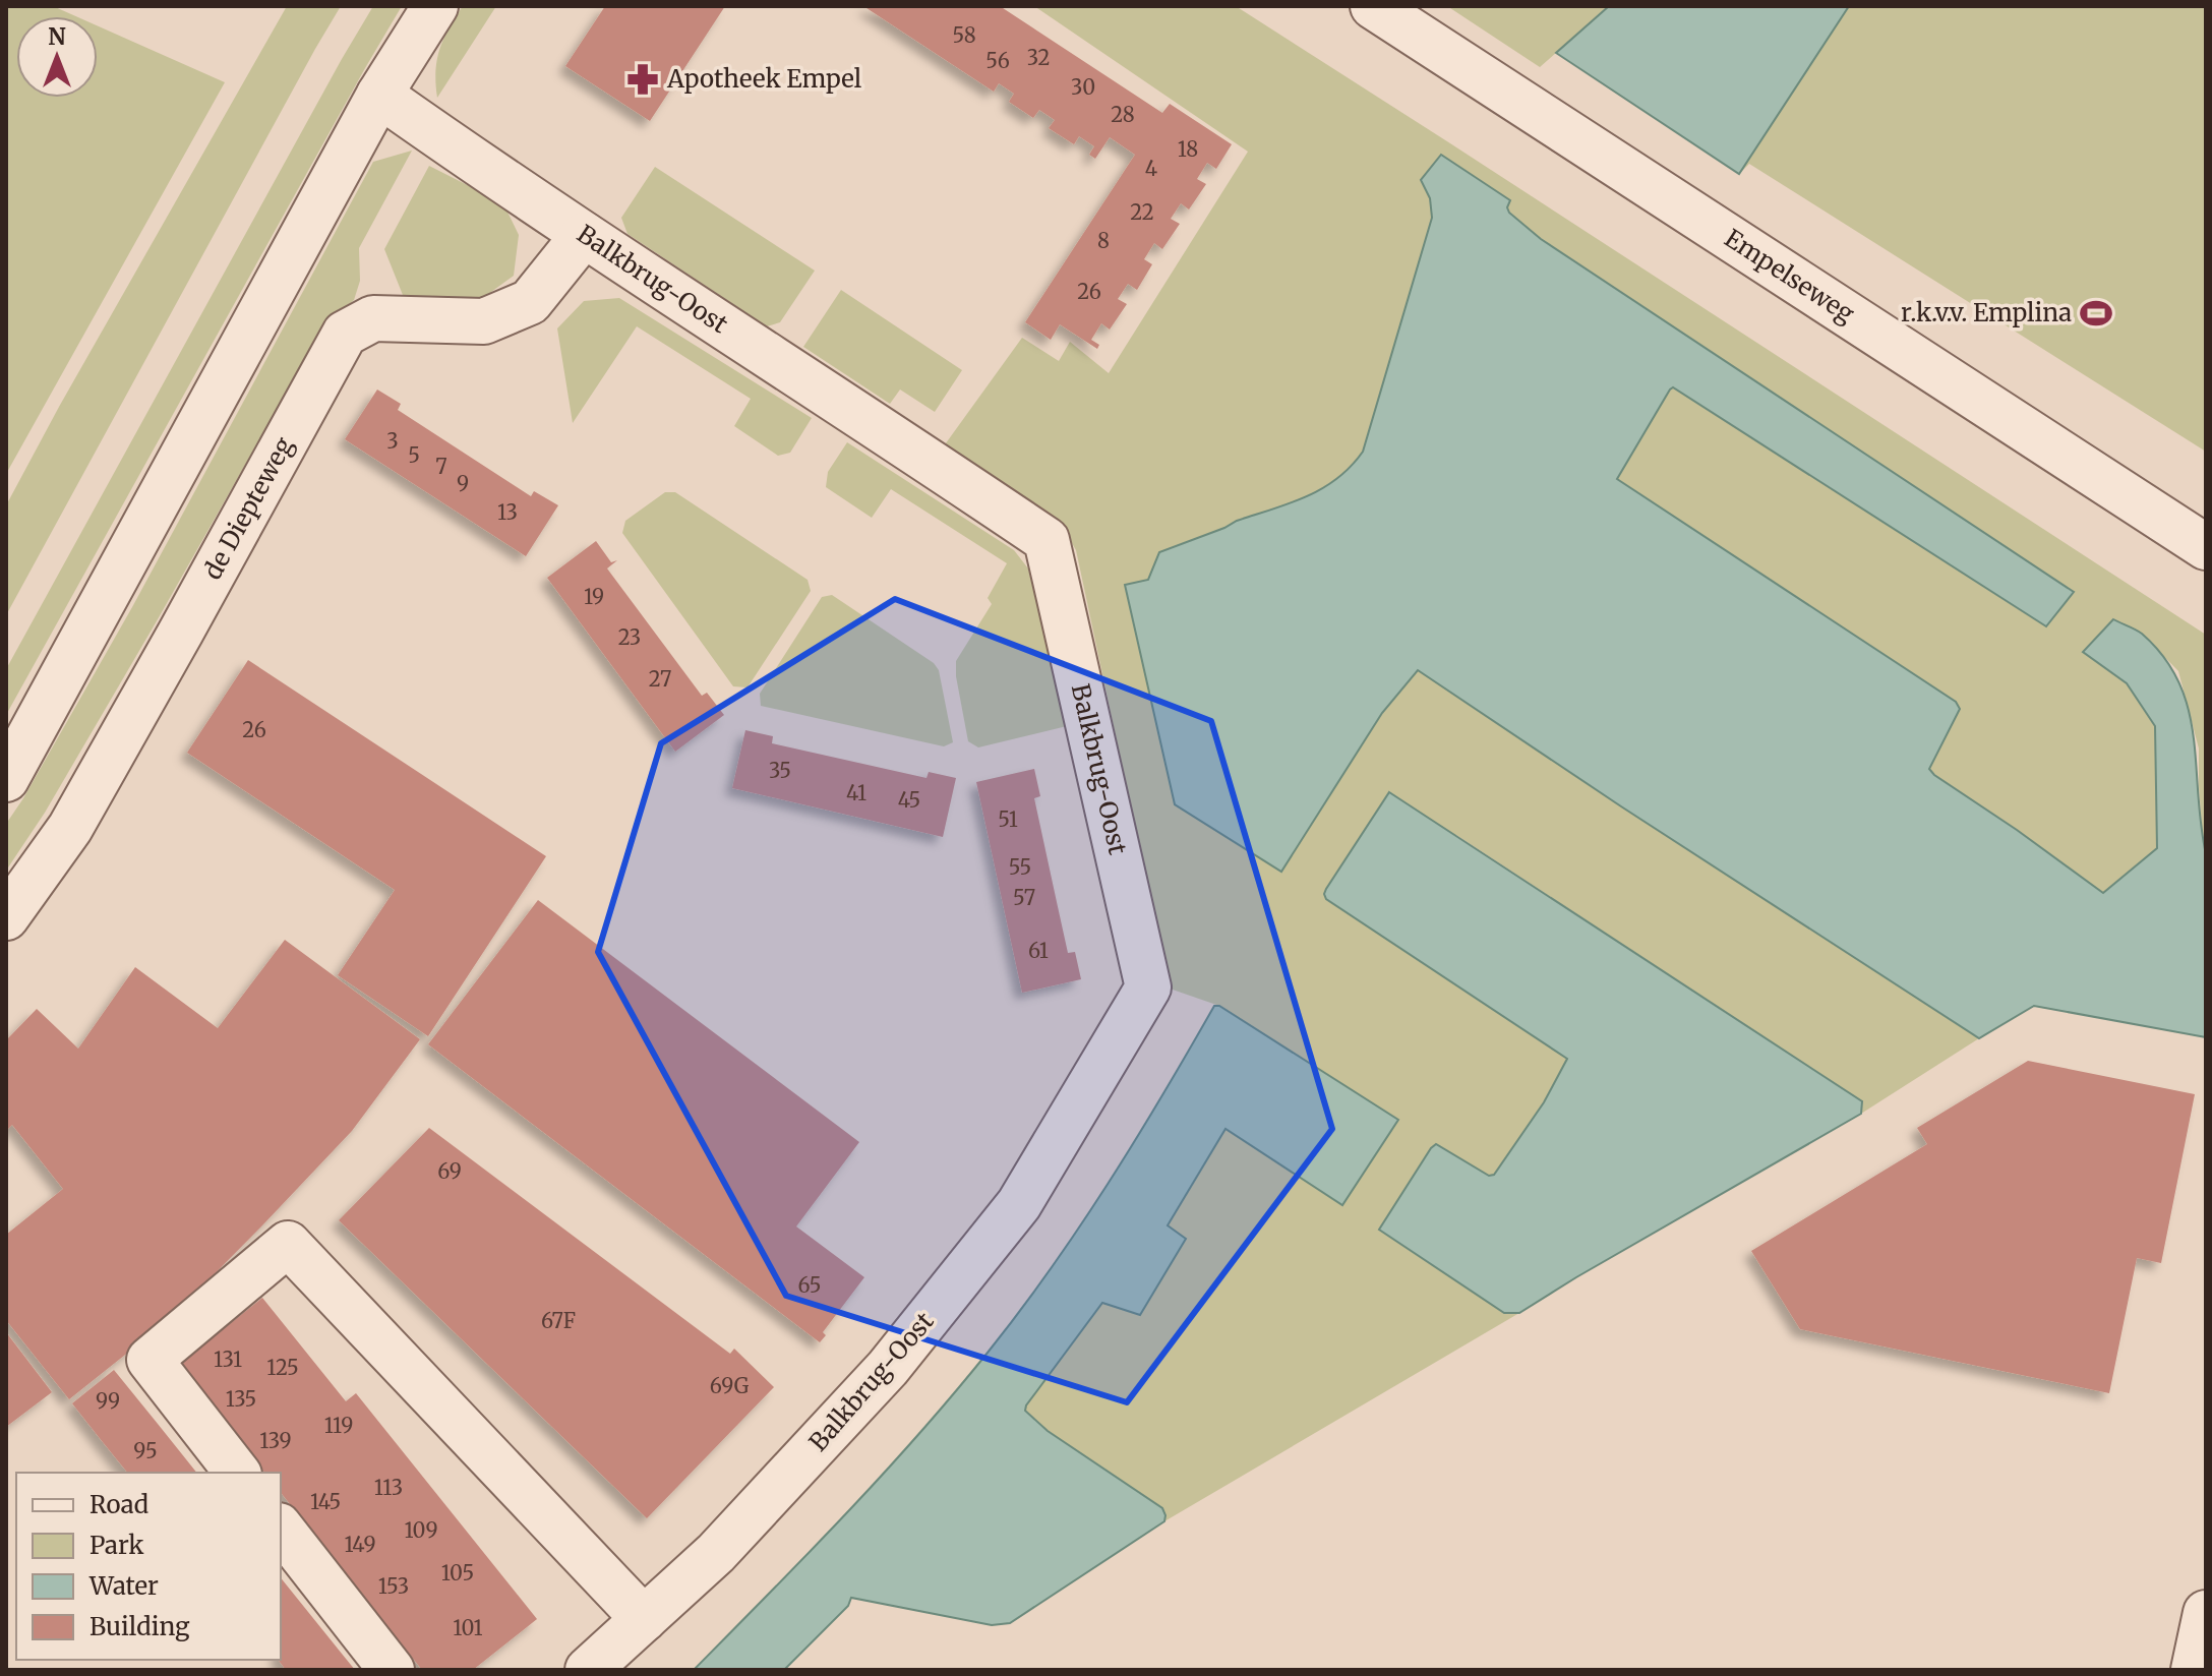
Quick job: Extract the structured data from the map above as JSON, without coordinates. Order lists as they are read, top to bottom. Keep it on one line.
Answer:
{"streets":{"street":["Empelseweg","Balkbrug-Oost","de Diepteweg"]},"crossings":[["Balkbrug-Oost","de Diepteweg"]],"places":{"pharmacy":["Apotheek Empel"],"sports":["r.k.v.v. Emplina"]},"house_numbers":["58","32","56","30","28","18","4","22","8","26","3","5","7","9","13","19","23","27","26","35","41","45","51","55","57","61","69","65","67F","131","125","69G","135","99","119","139","95","113","145","109","149","105","153","101"],"legend":["Road","Park","Water","Building"],"north":"top"}
